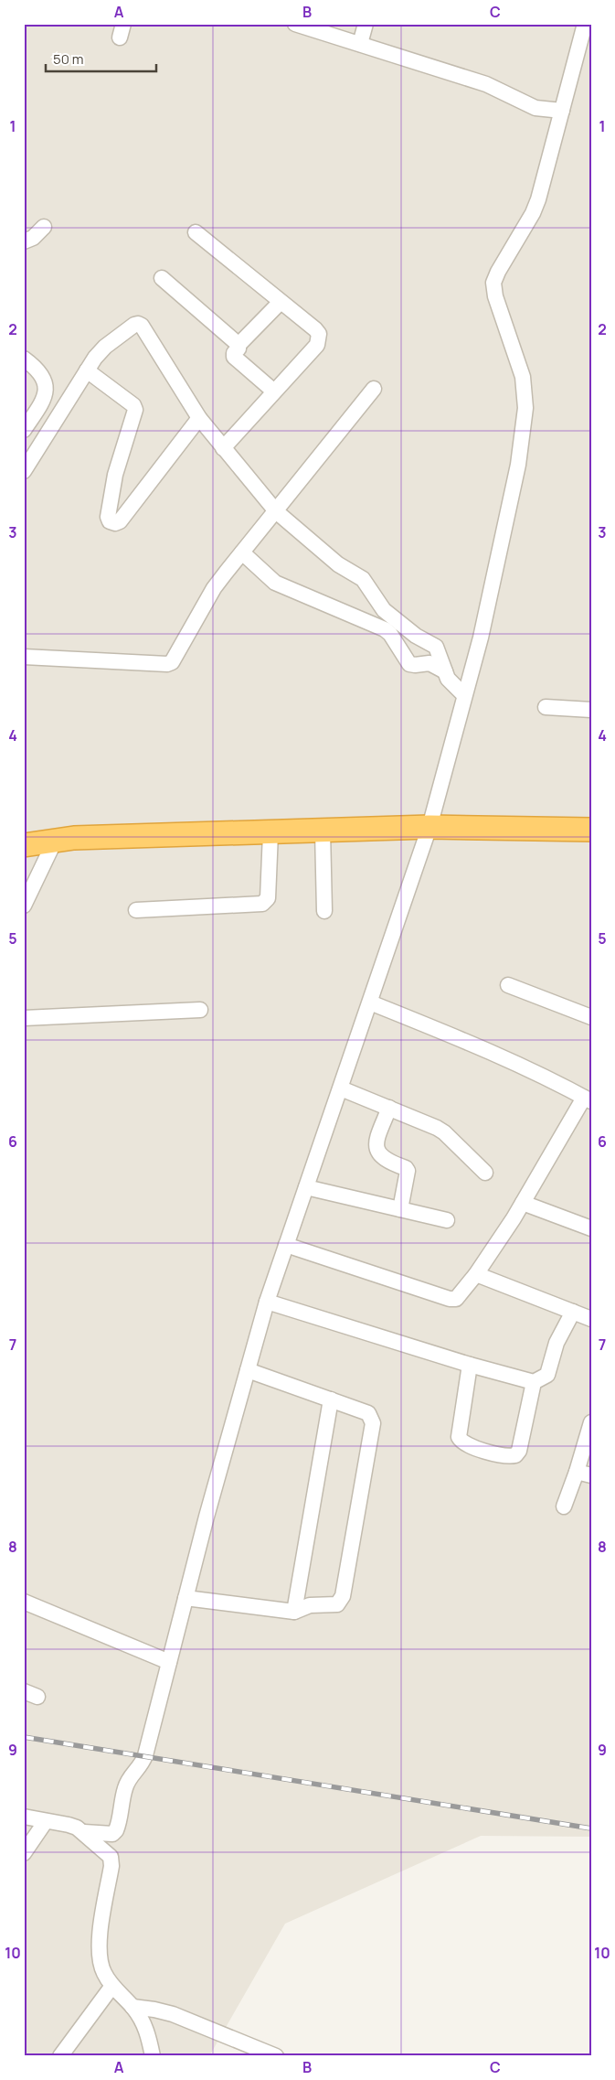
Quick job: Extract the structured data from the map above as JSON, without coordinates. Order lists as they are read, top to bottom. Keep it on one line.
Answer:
{"scale_bar":"50 m","grid":{"columns":["A","B","C"],"rows":["1","2","3","4","5","6","7","8","9","10"]}}
